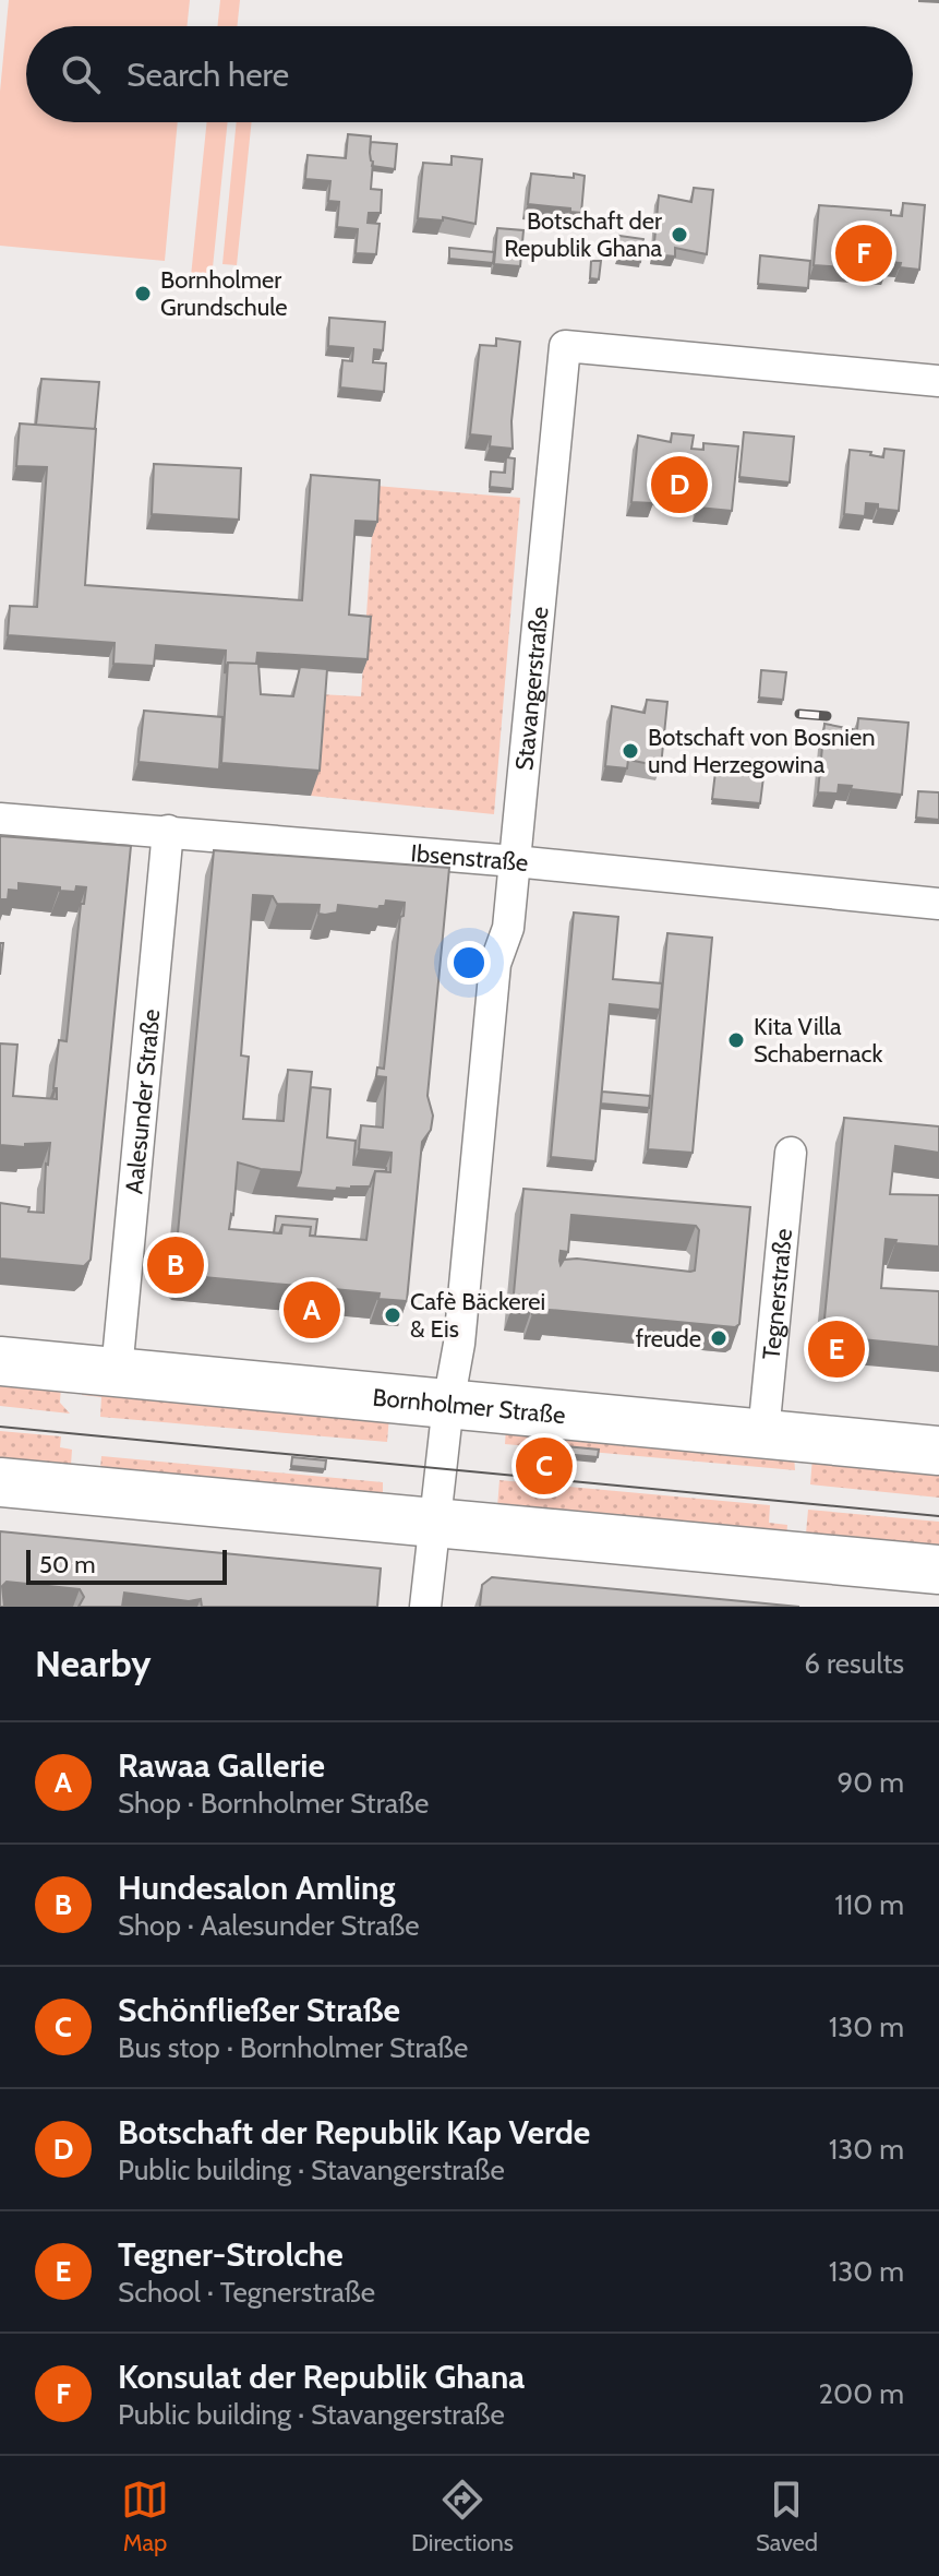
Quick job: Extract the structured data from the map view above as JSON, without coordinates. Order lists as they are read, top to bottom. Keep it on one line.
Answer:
{"streets":{"main road":["Bornholmer Straße"],"street":["Stavangerstraße","Ibsenstraße","Aalesunder Straße","Tegnerstraße"]},"crossings":[["Stavangerstraße","Ibsenstraße"],["Stavangerstraße","Bornholmer Straße"],["Ibsenstraße","Aalesunder Straße"],["Aalesunder Straße","Bornholmer Straße"],["Tegnerstraße","Bornholmer Straße"]],"places":["Botschaft der Republik Ghana","Bornholmer Grundschule","Botschaft von Bosnien und Herzegowina","Kita Villa Schabernack","Cafè Bäckerei & Eis","freude"],"scale_bar":"50 m","page":{"search":"Search here","pins":["F","D","B","A","E","C"],"scale":"50 m","heading":["Nearby","6 results"],"list":[{"mark":"A","name":"Rawaa Gallerie","note":"Shop · Bornholmer Straße","value":"90 m"},{"mark":"B","name":"Hundesalon Amling","note":"Shop · Aalesunder Straße","value":"110 m"},{"mark":"C","name":"Schönfließer Straße","note":"Bus stop · Bornholmer Straße","value":"130 m"},{"mark":"D","name":"Botschaft der Republik Kap Verde","note":"Public building · Stavangerstraße","value":"130 m"},{"mark":"E","name":"Tegner-Strolche","note":"School · Tegnerstraße","value":"130 m"},{"mark":"F","name":"Konsulat der Republik Ghana","note":"Public building · Stavangerstraße","value":"200 m"}],"nav":["Map","Directions","Saved"]}}
